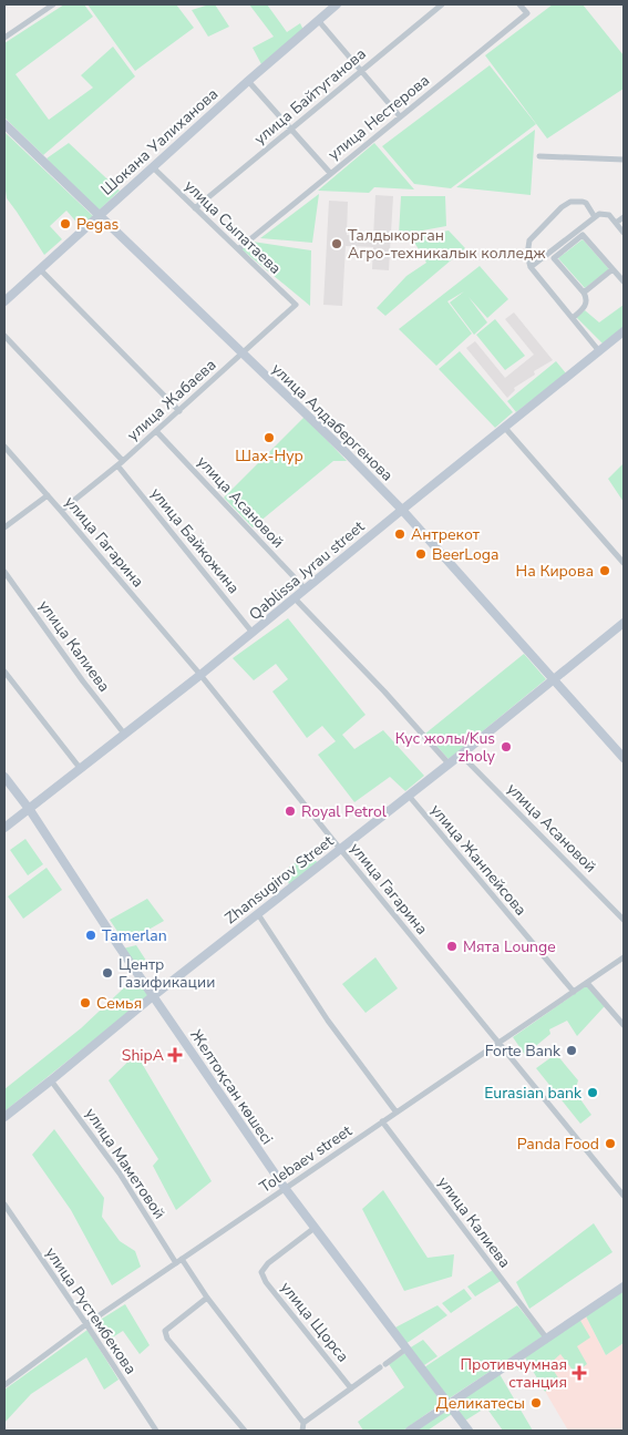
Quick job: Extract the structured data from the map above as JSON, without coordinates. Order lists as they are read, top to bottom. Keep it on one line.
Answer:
{"streets":{"street":["улица Байтуганова","улица Нестерова","Шокана Уалиханова","улица Сыпатаева","улица Жабаева","улица Алдабергенова","улица Асановой","улица Байкожина","улица Гагарина","Qablissa Jyrau street","улица Калиева","улица Жанпейсова","Zhansugirov Street","Желтоқсан көшесі","Tolebaev street","улица Маметовой","улица Рустембекова","улица Щорса"]},"crossings":[["улица Байтуганова","улица Сыпатаева"],["улица Нестерова","улица Сыпатаева"],["Шокана Уалиханова","улица Сыпатаева"],["Шокана Уалиханова","улица Алдабергенова"],["улица Сыпатаева","улица Жабаева"],["улица Жабаева","улица Алдабергенова"],["улица Жабаева","улица Асановой"],["улица Жабаева","улица Байкожина"],["улица Жабаева","улица Гагарина"],["улица Алдабергенова","Qablissa Jyrau street"],["улица Алдабергенова","Zhansugirov Street"],["улица Асановой","Qablissa Jyrau street"],["улица Асановой","Zhansugirov Street"],["улица Байкожина","Qablissa Jyrau street"],["улица Гагарина","Qablissa Jyrau street"],["улица Гагарина","Zhansugirov Street"],["улица Гагарина","Tolebaev street"],["Qablissa Jyrau street","улица Калиева"],["Qablissa Jyrau street","Желтоқсан көшесі"],["улица Калиева","Tolebaev street"],["улица Жанпейсова","Zhansugirov Street"],["улица Жанпейсова","Tolebaev street"],["Zhansugirov Street","Желтоқсан көшесі"],["Zhansugirov Street","улица Маметовой"],["Желтоқсан көшесі","Tolebaev street"],["Желтоқсан көшесі","улица Щорса"],["Tolebaev street","улица Маметовой"],["Tolebaev street","улица Рустембекова"]],"places":{"other":["Pegas","Талдыкорган Агро-техникалык колледж","Шах-Нур","Антрекот","BeerLoga","На Кирова","Кус жолы/Kus zholy","Royal Petrol","Tamerlan","Мята Lounge","Центр Газификации","Семья","Forte Bank","Eurasian bank","Panda Food","Деликатесы"],"health":["ShipA","Противчумная станция"]}}
